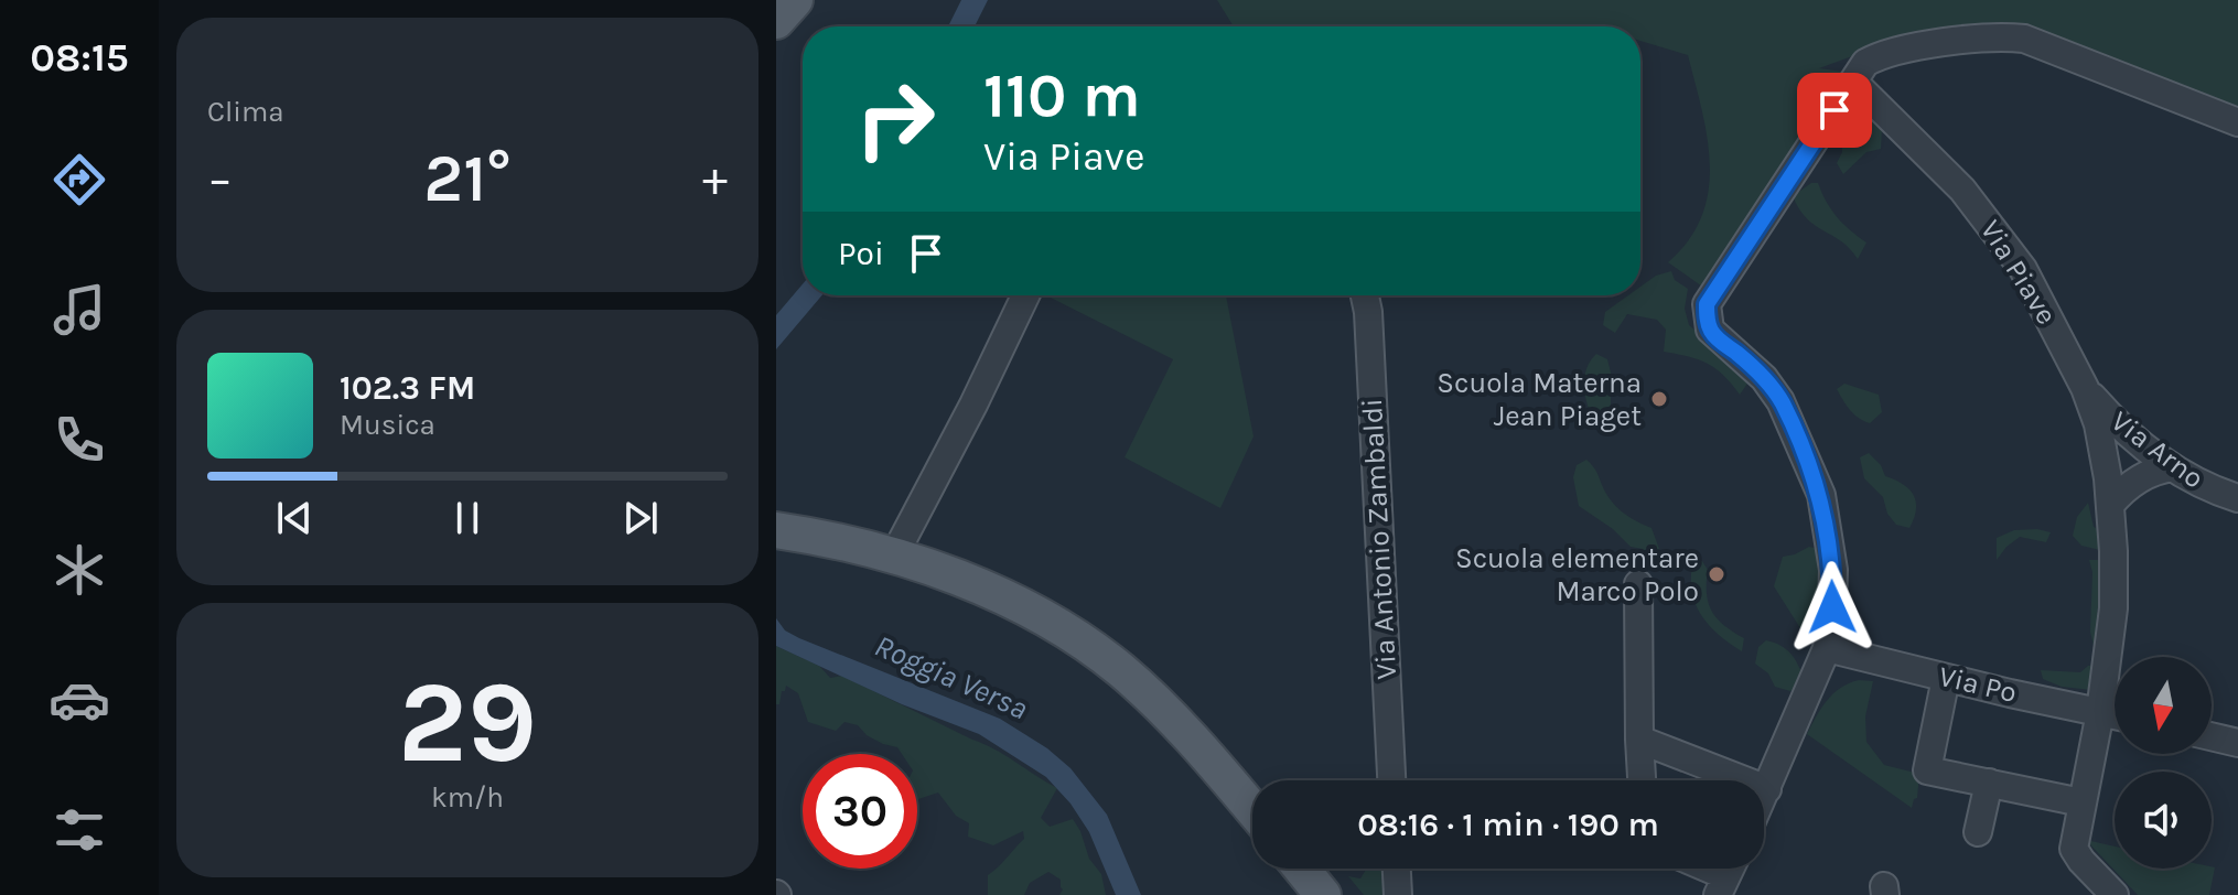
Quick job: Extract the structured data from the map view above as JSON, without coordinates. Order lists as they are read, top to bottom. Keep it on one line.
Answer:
{"streets":{"street":["Via Piave","Via Arno","Via Antonio Zambaldi","Via Po"]},"crossings":[["Via Piave","Via Arno"],["Via Piave","Via Po"]],"water":["Roggia Versa"],"places":["Scuola Materna Jean Piaget","Scuola elementare Marco Polo"],"north":"bottom","page":{"tabs":"08:15","tile":["Clima",["29","km/h"]],"turn":["110 m","Via Piave"],"heat":["−","21°","+"],"then":"Poi","song":["102.3 FM","Musica"],"limit":"30","trip":"08:16 · 1 min · 190 m"}}
